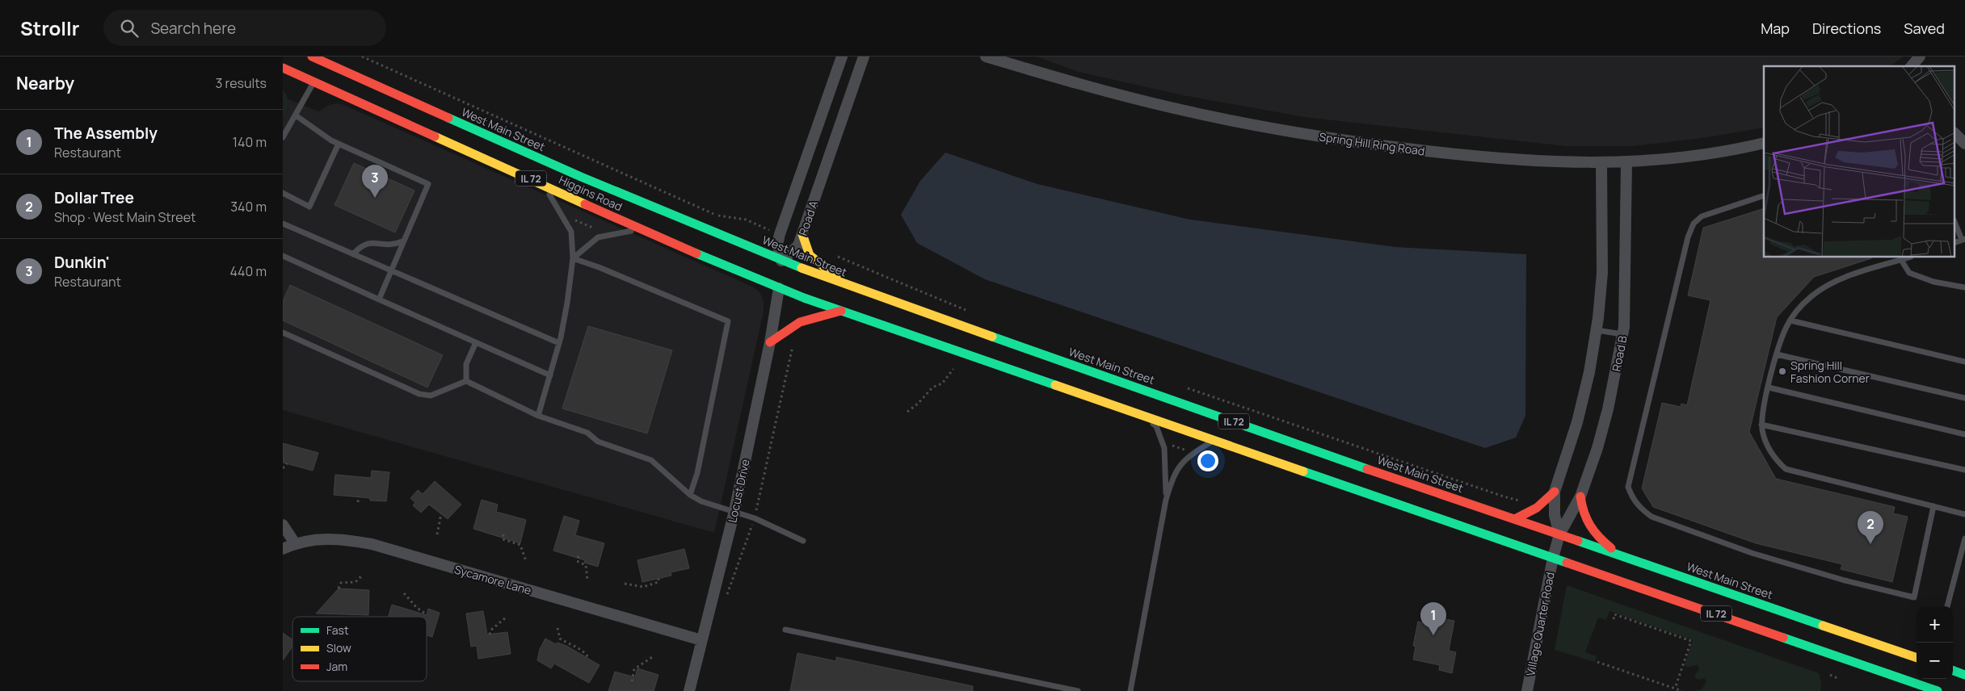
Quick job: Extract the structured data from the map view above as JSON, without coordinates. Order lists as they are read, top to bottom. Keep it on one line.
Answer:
{"streets":{"main road":["West Main Street","IL 72","Higgins Road"],"street":["Spring Hill Ring Road","Road A","Road B","Locust Drive","Sycamore Lane","Village Quarter Road"]},"crossings":[["West Main Street","Road A"],["West Main Street","Road B"],["Spring Hill Ring Road","Road B"],["IL 72","Higgins Road"],["IL 72","Road B"],["IL 72","Locust Drive"],["IL 72","Village Quarter Road"],["Higgins Road","Locust Drive"],["Road B","Village Quarter Road"],["Locust Drive","Sycamore Lane"]],"places":["Spring Hill Fashion Corner"],"legend":["Fast","Slow","Jam"],"page":{"header":"Strollr","search":"Search here","nav":["Map","Directions","Saved"],"heading":["Nearby","3 results"],"list":[{"mark":"1","name":"The Assembly","note":"Restaurant","value":"140 m"},{"mark":"2","name":"Dollar Tree","note":"Shop · West Main Street","value":"340 m"},{"mark":"3","name":"Dunkin'","note":"Restaurant","value":"440 m"}],"pins":["3","2","1"],"map_buttons":["+","−"]}}
